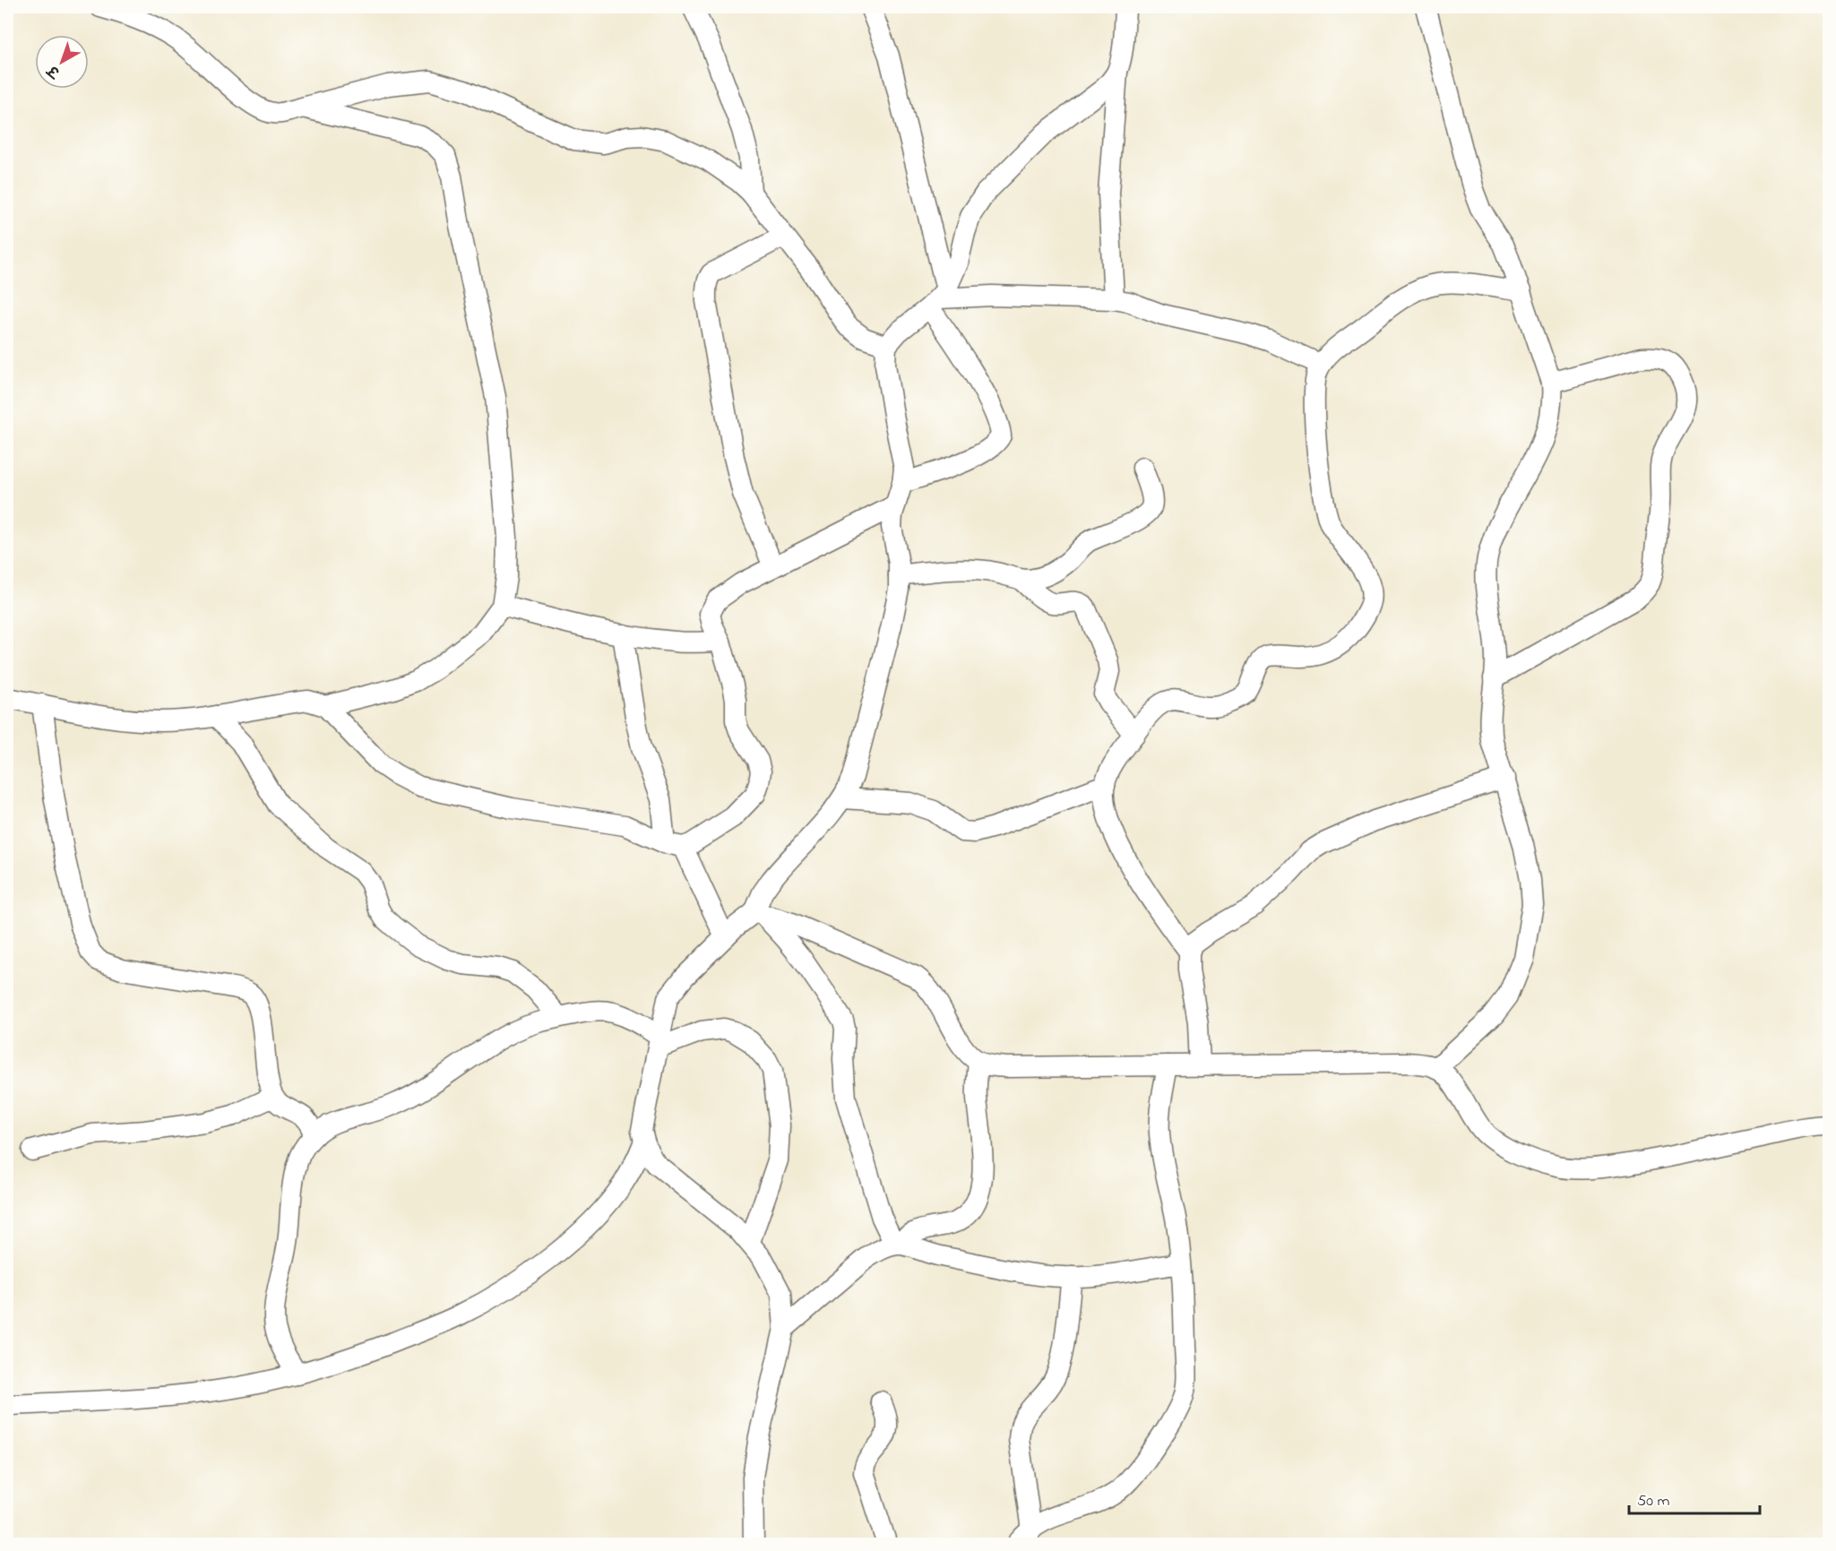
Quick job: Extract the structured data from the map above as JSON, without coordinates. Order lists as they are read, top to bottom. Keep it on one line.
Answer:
{"scale_bar":"50 m","north":"bottom left"}
